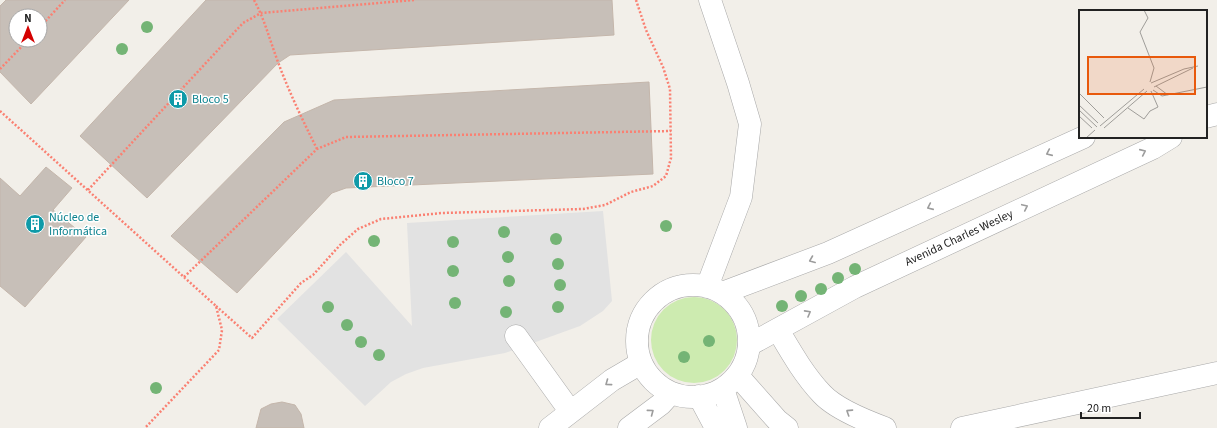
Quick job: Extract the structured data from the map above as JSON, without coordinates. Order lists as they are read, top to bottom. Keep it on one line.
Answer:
{"streets":{"street":["Avenida Charles Wesley"]},"places":{"building":["Bloco 5","Bloco 7","Núcleo de Informática"]},"scale_bar":"20 m","north":"top"}
